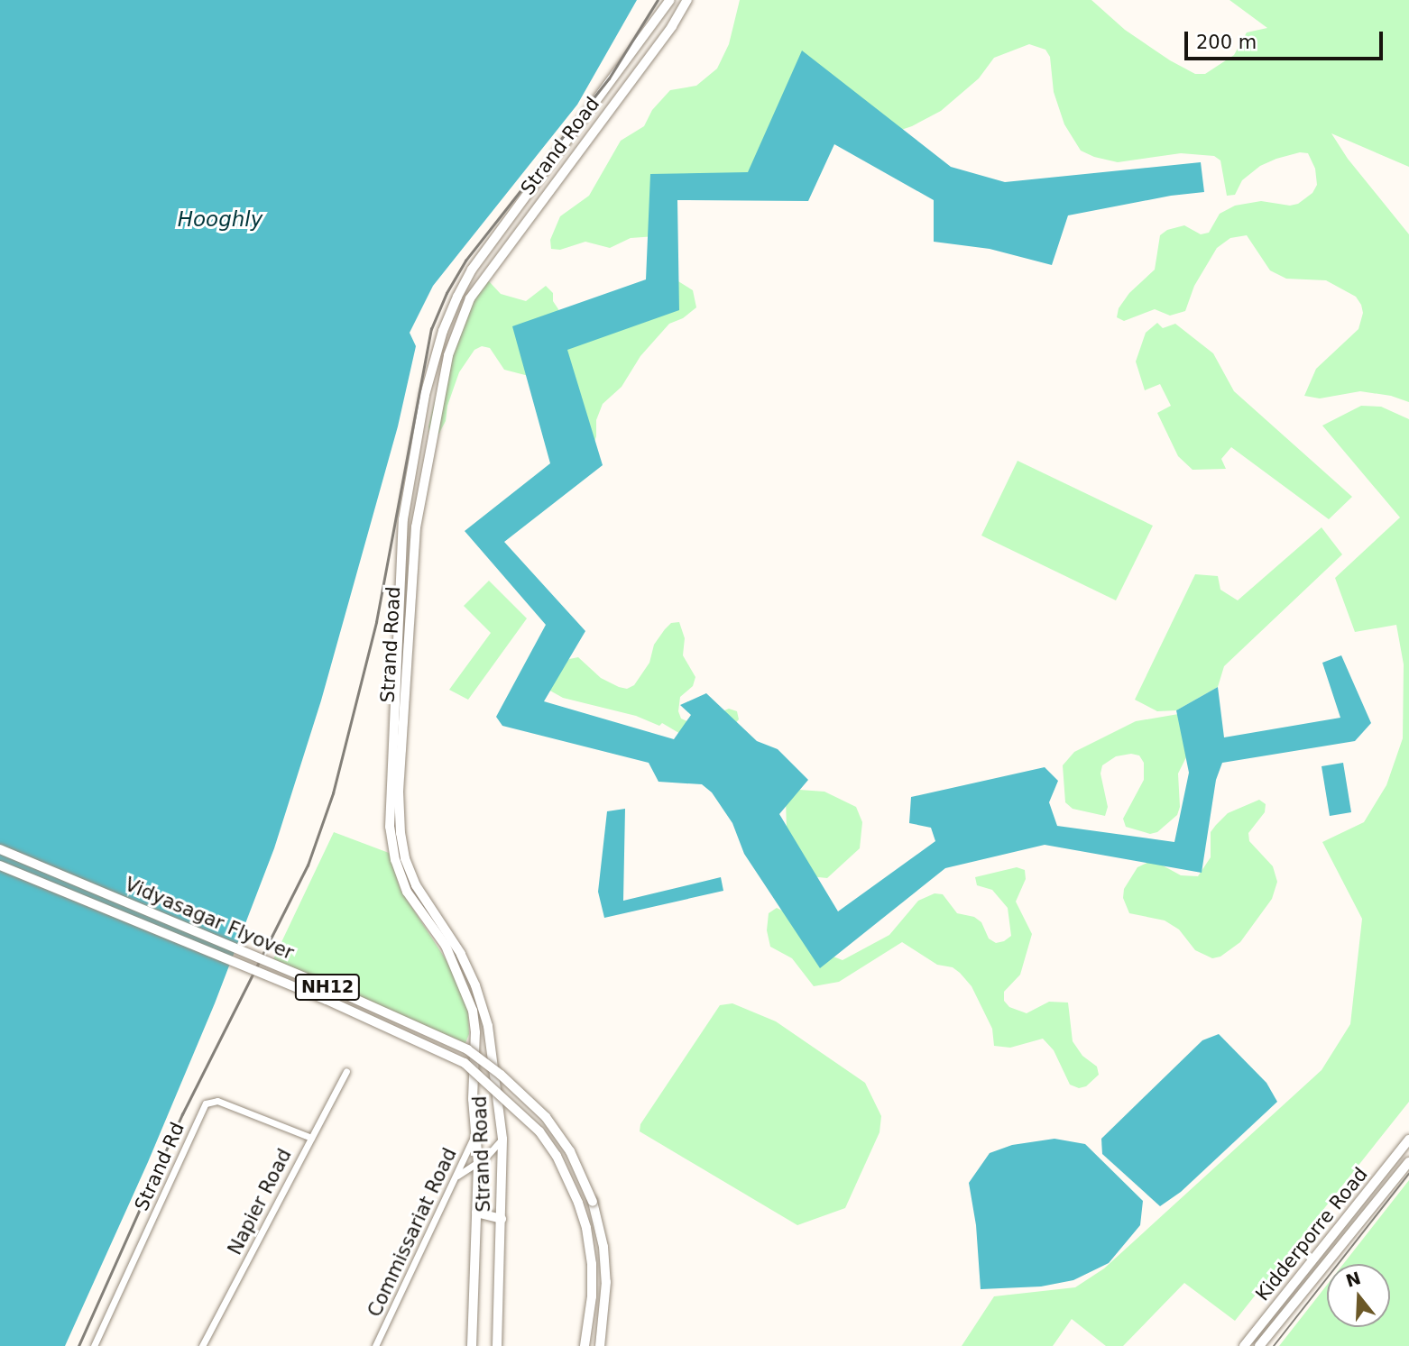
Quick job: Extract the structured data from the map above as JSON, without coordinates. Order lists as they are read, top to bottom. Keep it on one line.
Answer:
{"streets":{"highway":["Vidyasagar Flyover","NH12"],"main road":["Strand Road","Kidderporre Road"],"street":["Strand Rd","Napier Road","Commissariat Road"]},"crossings":[["Strand Road","Commissariat Road"],["Strand Rd","Napier Road"]],"water":["Hooghly"],"scale_bar":"200 m","north":"top"}
